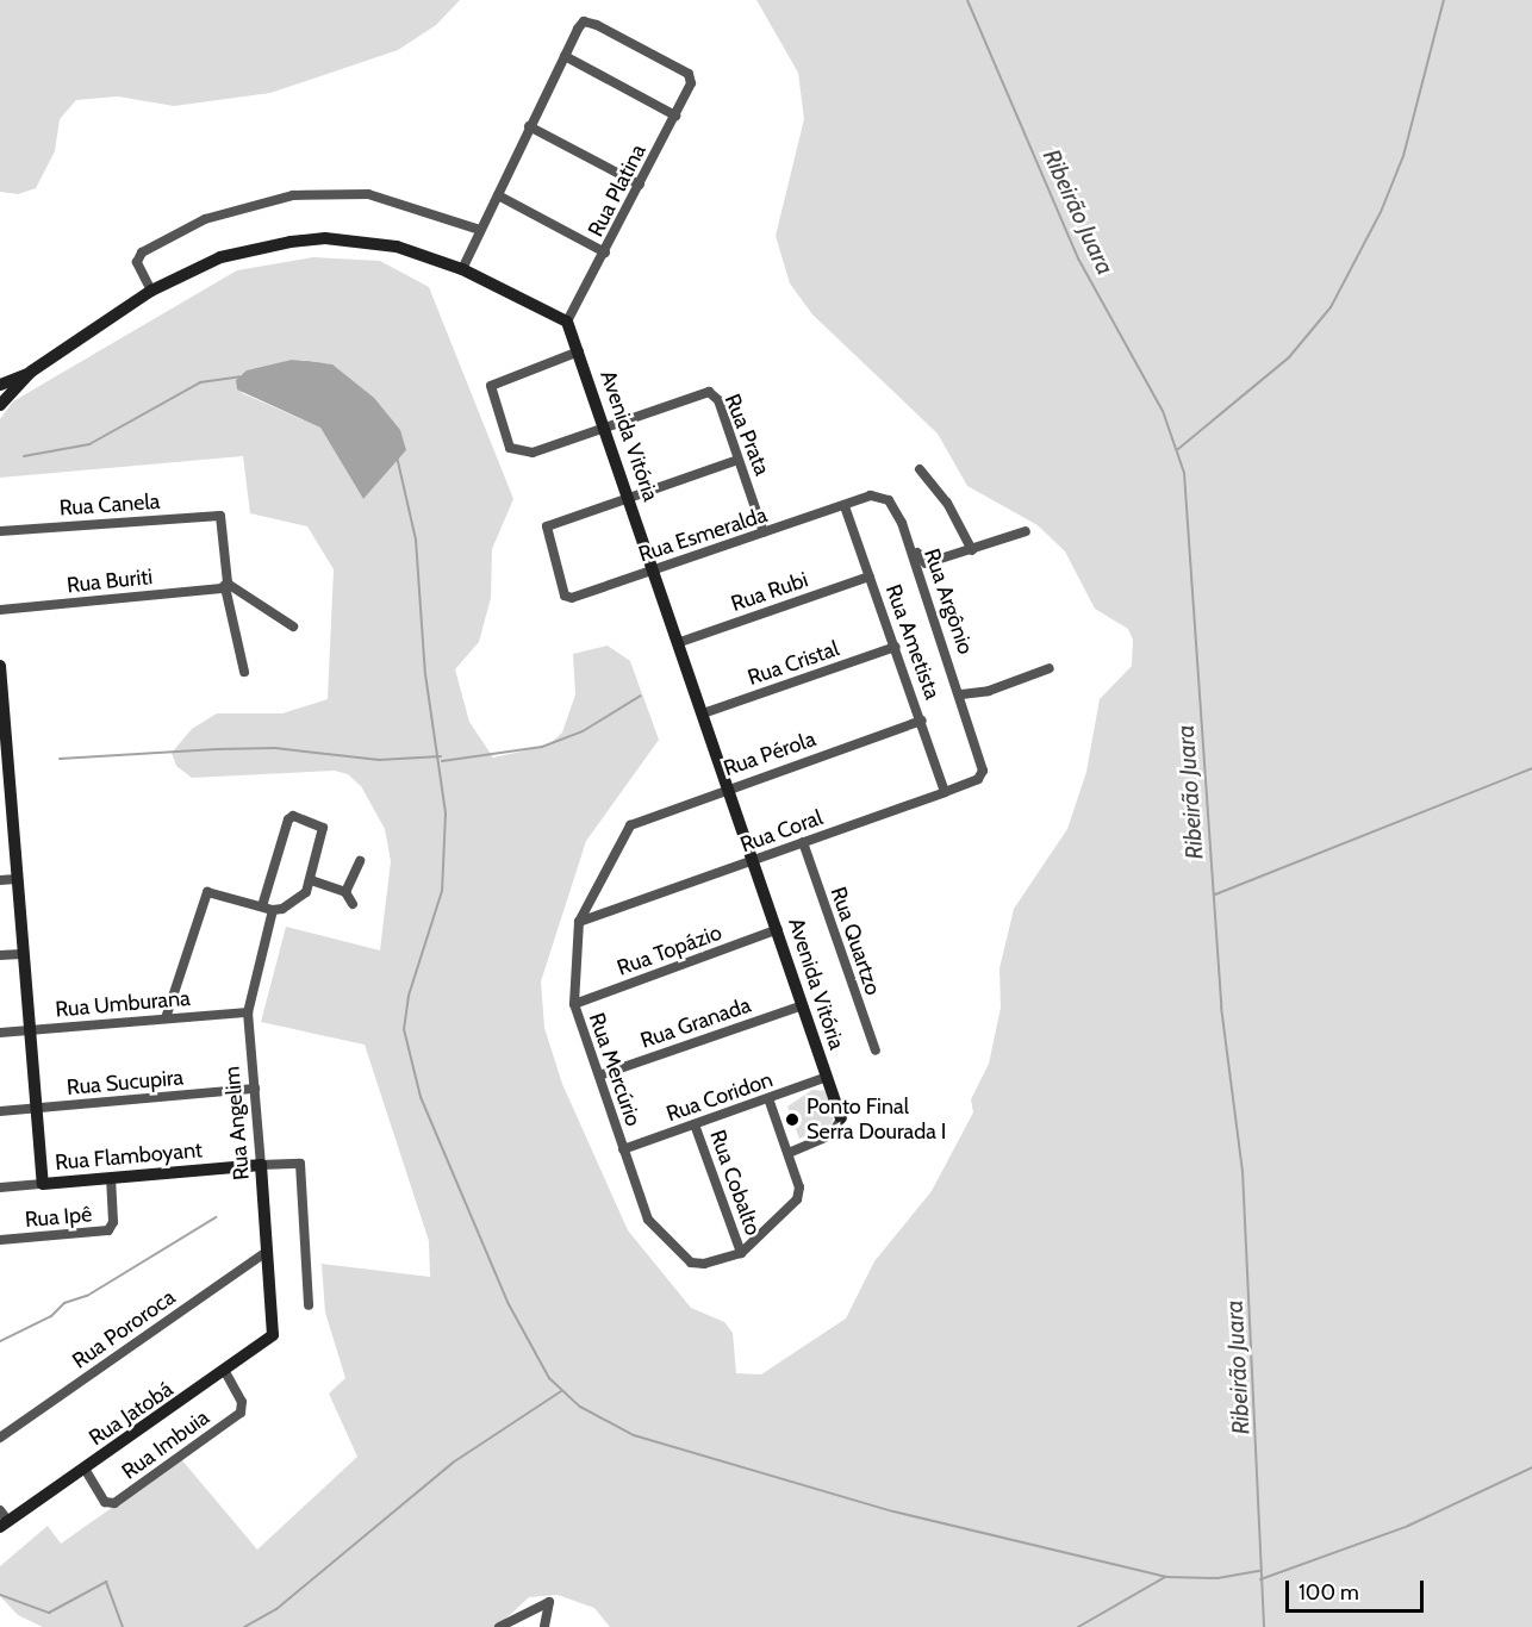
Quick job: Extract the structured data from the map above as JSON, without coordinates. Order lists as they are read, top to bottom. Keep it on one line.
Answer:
{"streets":{"street":["Rua Platina","Rua Prata","Avenida Vitória","Rua Canela","Rua Esmeralda","Rua Buriti","Rua Rubi","Rua Argônio","Rua Ametista","Rua Cristal","Rua Pérola","Rua Coral","Rua Quartzo","Rua Topázio","Rua Umburana","Rua Granada","Rua Mercúrio","Rua Sucupira","Rua Coridon","Rua Angelim","Rua Flamboyant","Rua Cobalto","Rua Ipê","Rua Pororoca","Rua Jatobá","Rua Imbuia"]},"crossings":[["Rua Platina","Avenida Vitória"],["Rua Prata","Avenida Vitória"],["Rua Prata","Rua Esmeralda"],["Avenida Vitória","Rua Esmeralda"],["Avenida Vitória","Rua Rubi"],["Avenida Vitória","Rua Cristal"],["Avenida Vitória","Rua Pérola"],["Avenida Vitória","Rua Coral"],["Avenida Vitória","Rua Topázio"],["Avenida Vitória","Rua Granada"],["Avenida Vitória","Rua Coridon"],["Rua Canela","Rua Buriti"],["Rua Esmeralda","Rua Argônio"],["Rua Esmeralda","Rua Ametista"],["Rua Rubi","Rua Ametista"],["Rua Argônio","Rua Ametista"],["Rua Argônio","Rua Coral"],["Rua Ametista","Rua Cristal"],["Rua Ametista","Rua Pérola"],["Rua Ametista","Rua Coral"],["Rua Pérola","Rua Mercúrio"],["Rua Coral","Rua Quartzo"],["Rua Coral","Rua Mercúrio"],["Rua Topázio","Rua Mercúrio"],["Rua Umburana","Rua Angelim"],["Rua Granada","Rua Mercúrio"],["Rua Mercúrio","Rua Coridon"],["Rua Mercúrio","Rua Cobalto"],["Rua Sucupira","Rua Angelim"],["Rua Coridon","Rua Cobalto"],["Rua Angelim","Rua Flamboyant"],["Rua Angelim","Rua Pororoca"],["Rua Angelim","Rua Jatobá"],["Rua Flamboyant","Rua Ipê"],["Rua Jatobá","Rua Imbuia"]],"water":["Ribeirão Juara"],"places":["Ponto Final Serra Dourada I"],"scale_bar":"100 m"}
